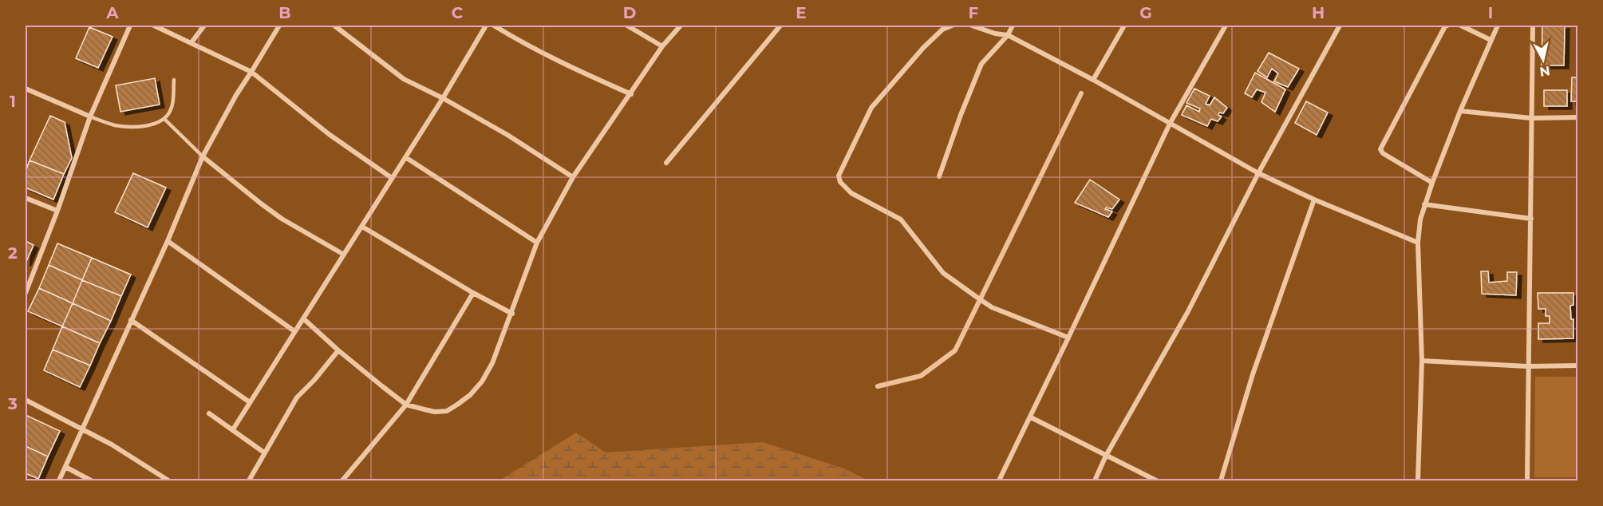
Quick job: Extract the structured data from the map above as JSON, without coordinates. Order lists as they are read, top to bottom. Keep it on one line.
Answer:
{"north":"bottom","grid":{"columns":["A","B","C","D","E","F","G","H","I"],"rows":["1","2","3"]}}
